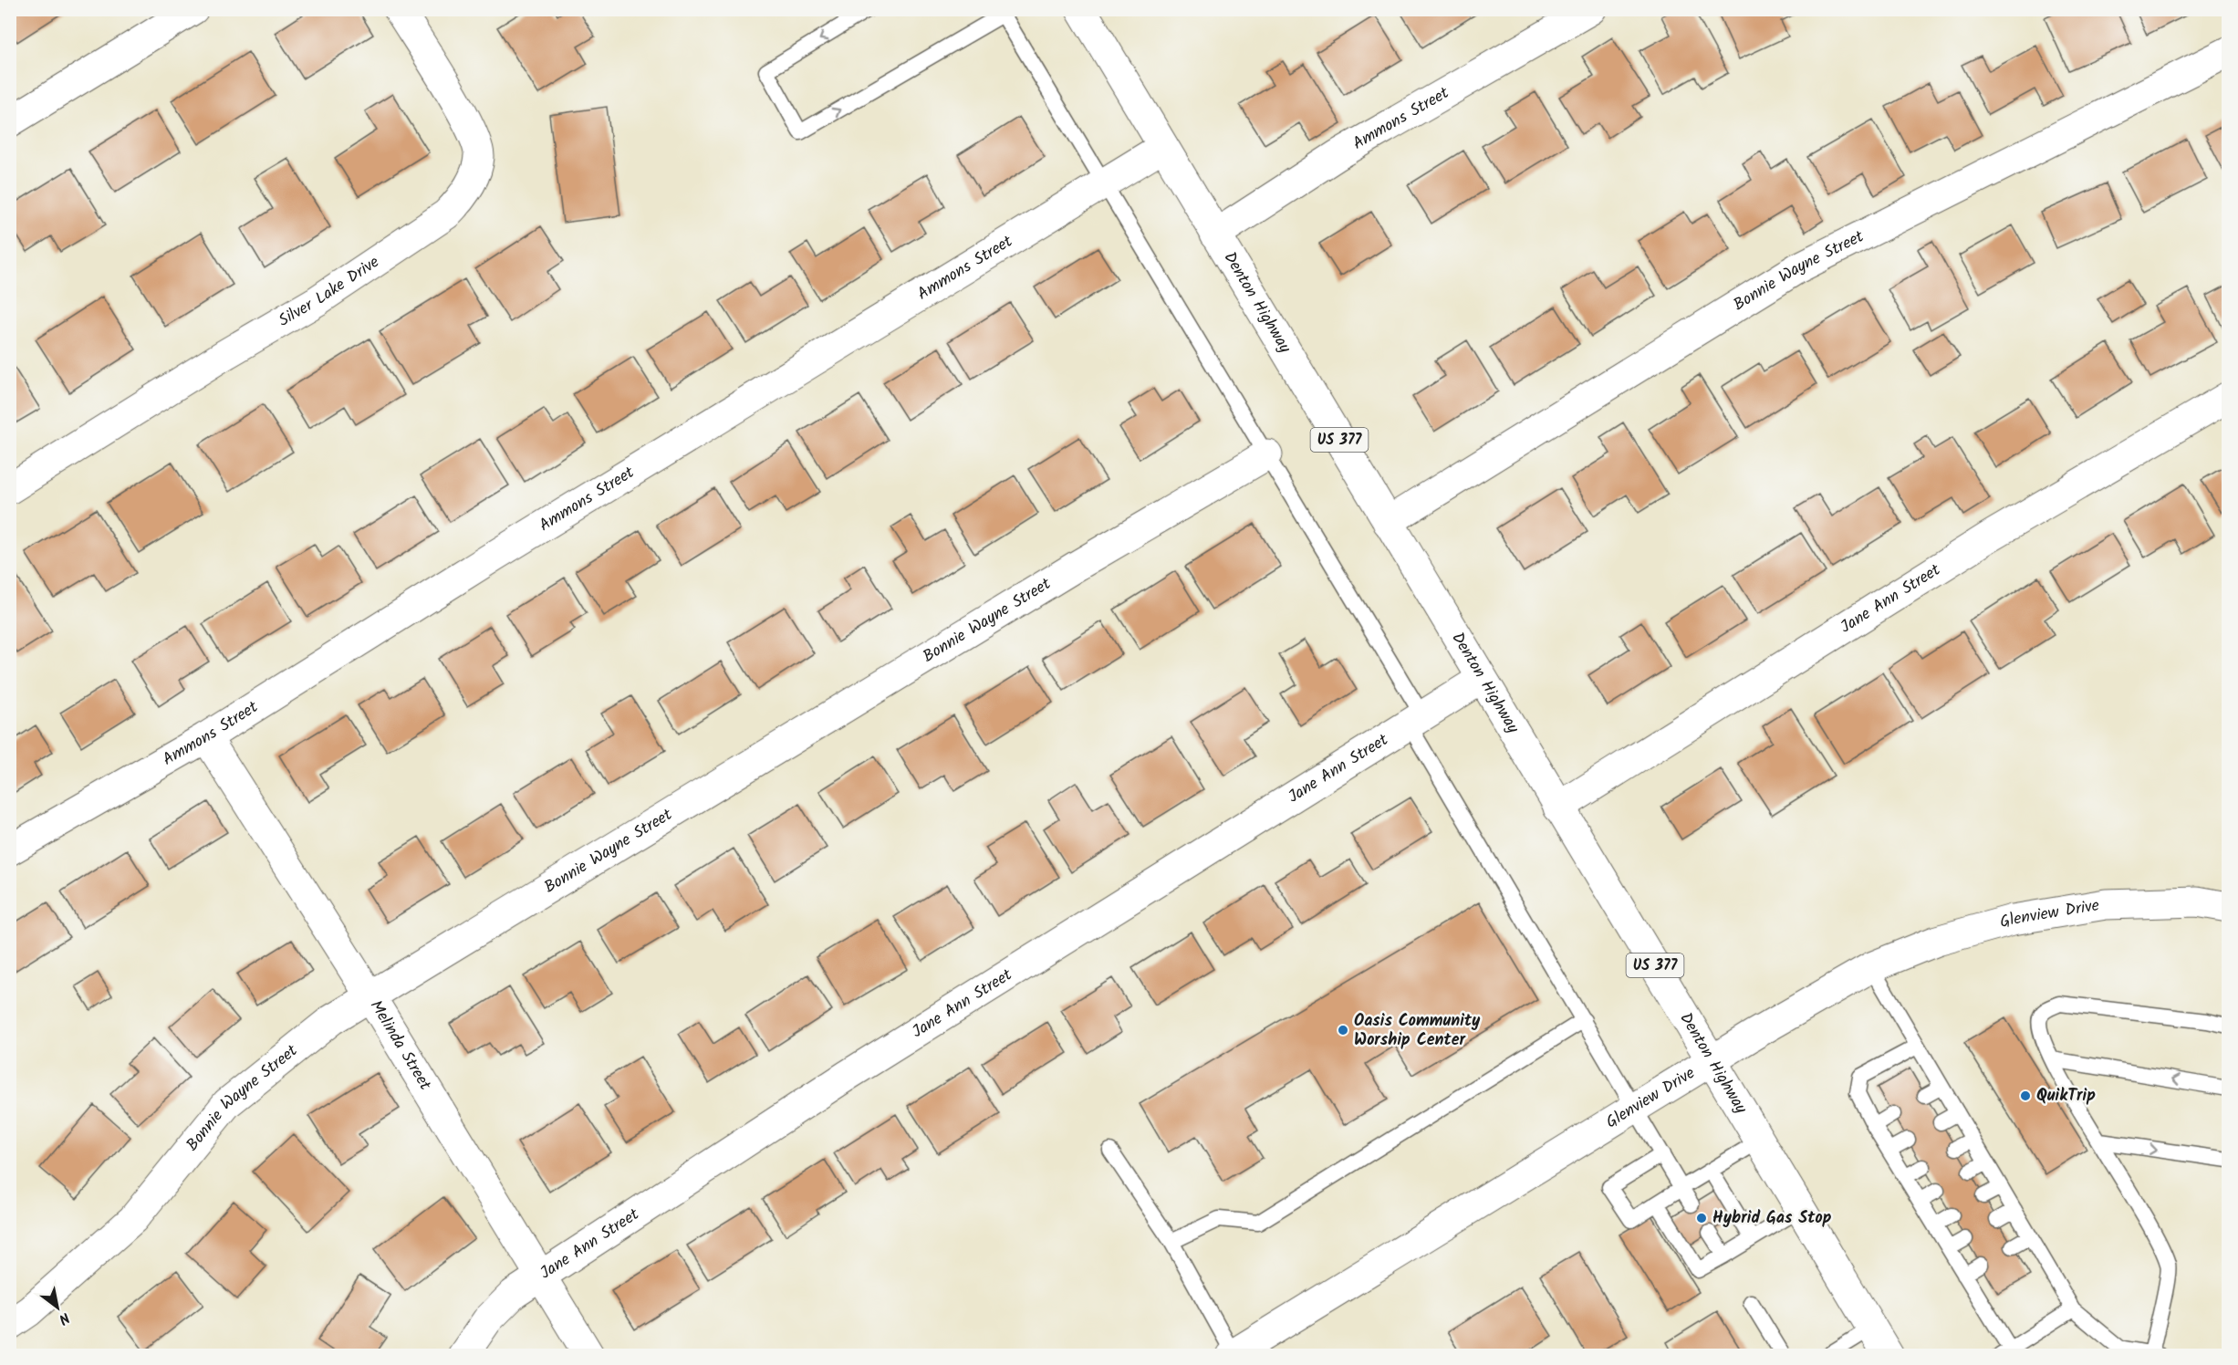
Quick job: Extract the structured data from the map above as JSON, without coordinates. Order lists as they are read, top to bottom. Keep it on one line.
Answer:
{"streets":{"street":["Ammons Street","Bonnie Wayne Street","Silver Lake Drive","Denton Highway","US 377","Jane Ann Street","Glenview Drive","Melinda Street"]},"crossings":[["Ammons Street","Denton Highway"],["Ammons Street","Melinda Street"],["Bonnie Wayne Street","Denton Highway"],["Bonnie Wayne Street","Melinda Street"],["Denton Highway","Jane Ann Street"],["Denton Highway","Glenview Drive"],["Jane Ann Street","Melinda Street"]],"places":["Oasis Community Worship Center","QuikTrip","Hybrid Gas Stop"],"north":"bottom right"}
